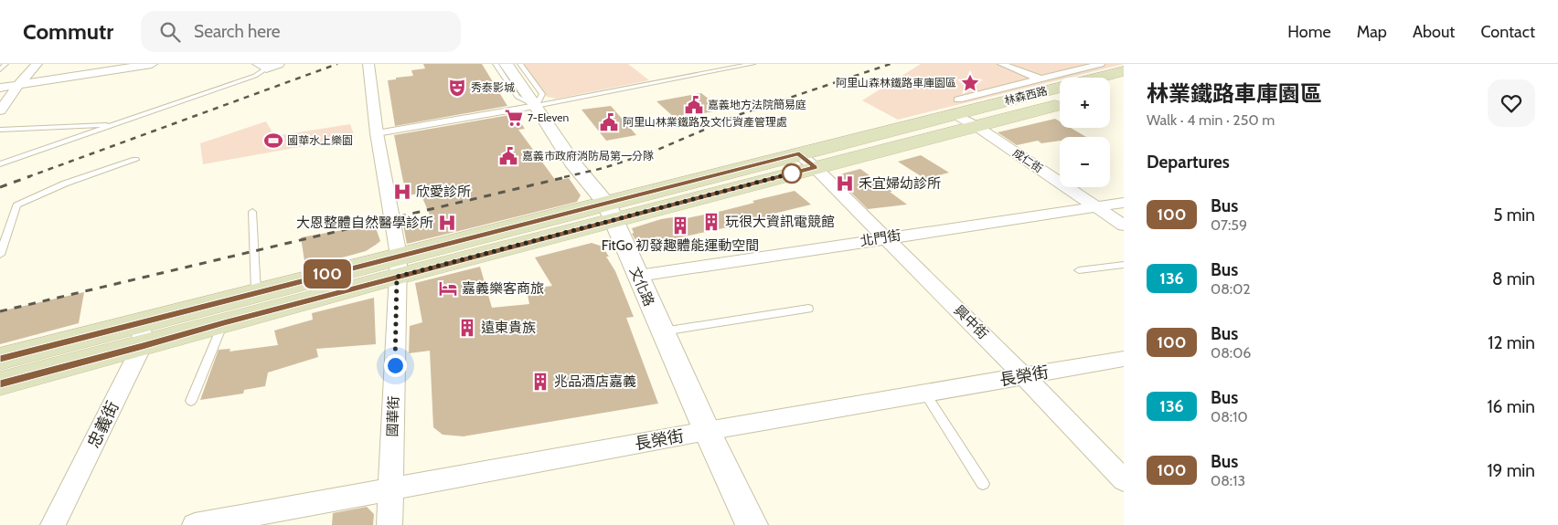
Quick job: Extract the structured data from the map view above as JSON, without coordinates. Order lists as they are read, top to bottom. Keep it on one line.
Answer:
{"streets":{"main road":["林森西路"],"street":["成仁街","北門街","文化路","興中街","長榮街","國華街","忠義街"]},"crossings":[["林森西路","成仁街"],["林森西路","文化路"],["林森西路","興中街"],["林森西路","國華街"],["林森西路","忠義街"],["成仁街","北門街"],["北門街","文化路"],["北門街","興中街"],["文化路","長榮街"],["興中街","長榮街"],["長榮街","國華街"]],"places":{"place":["阿里山森林鐵路車庫園區"],"theatre":["秀泰影城"],"public building":["嘉義地方法院簡易庭","阿里山林業鐵路及文化資產管理處","嘉義市政府消防局第一分隊"],"supermarket":["7-Eleven"],"sports":["國華水上樂園"],"hospital":["禾宜婦幼診所","欣愛診所","大恩整體自然醫學診所"],"building":["玩很大資訊電競館","FitGo 初發趣體能運動空間","遠東貴族","兆品酒店嘉義"],"hotel":["嘉義樂客商旅"]},"lines":["bus line 100"],"page":{"header":"Commutr","search":"Search here","nav":["Home","Map","About","Contact"],"on_map":"100","heading":[["林業鐵路車庫園區","Walk · 4 min · 250 m"],"Departures"],"map_buttons":["+","−"],"list":[{"mark":"100","name":"Bus","note":"07:59","value":"5 min"},{"mark":"136","name":"Bus","note":"08:02","value":"8 min"},{"mark":"100","name":"Bus","note":"08:06","value":"12 min"},{"mark":"136","name":"Bus","note":"08:10","value":"16 min"},{"mark":"100","name":"Bus","note":"08:13","value":"19 min"}]}}
